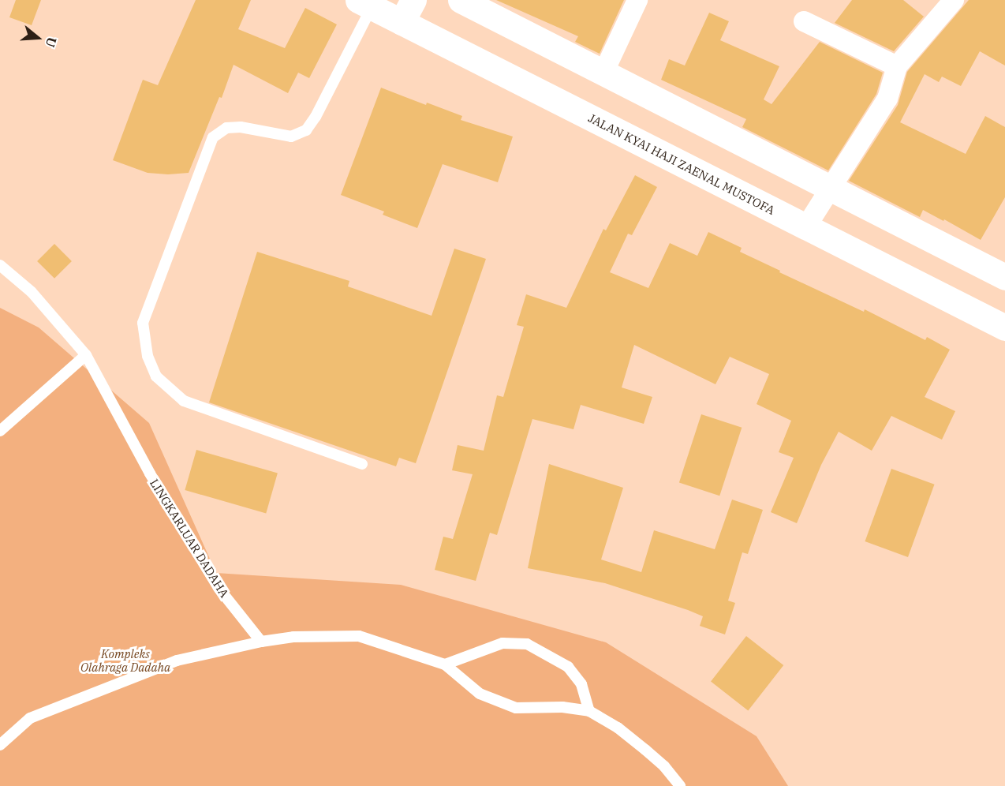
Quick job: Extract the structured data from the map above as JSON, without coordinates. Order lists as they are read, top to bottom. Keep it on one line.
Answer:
{"streets":{"main road":["JALAN KYAI HAJI ZAENAL MUSTOFA"],"lane":["LINGKARLUAR DADAHA"]},"parks":["Kompleks Olahraga Dadaha"],"north":"right"}
